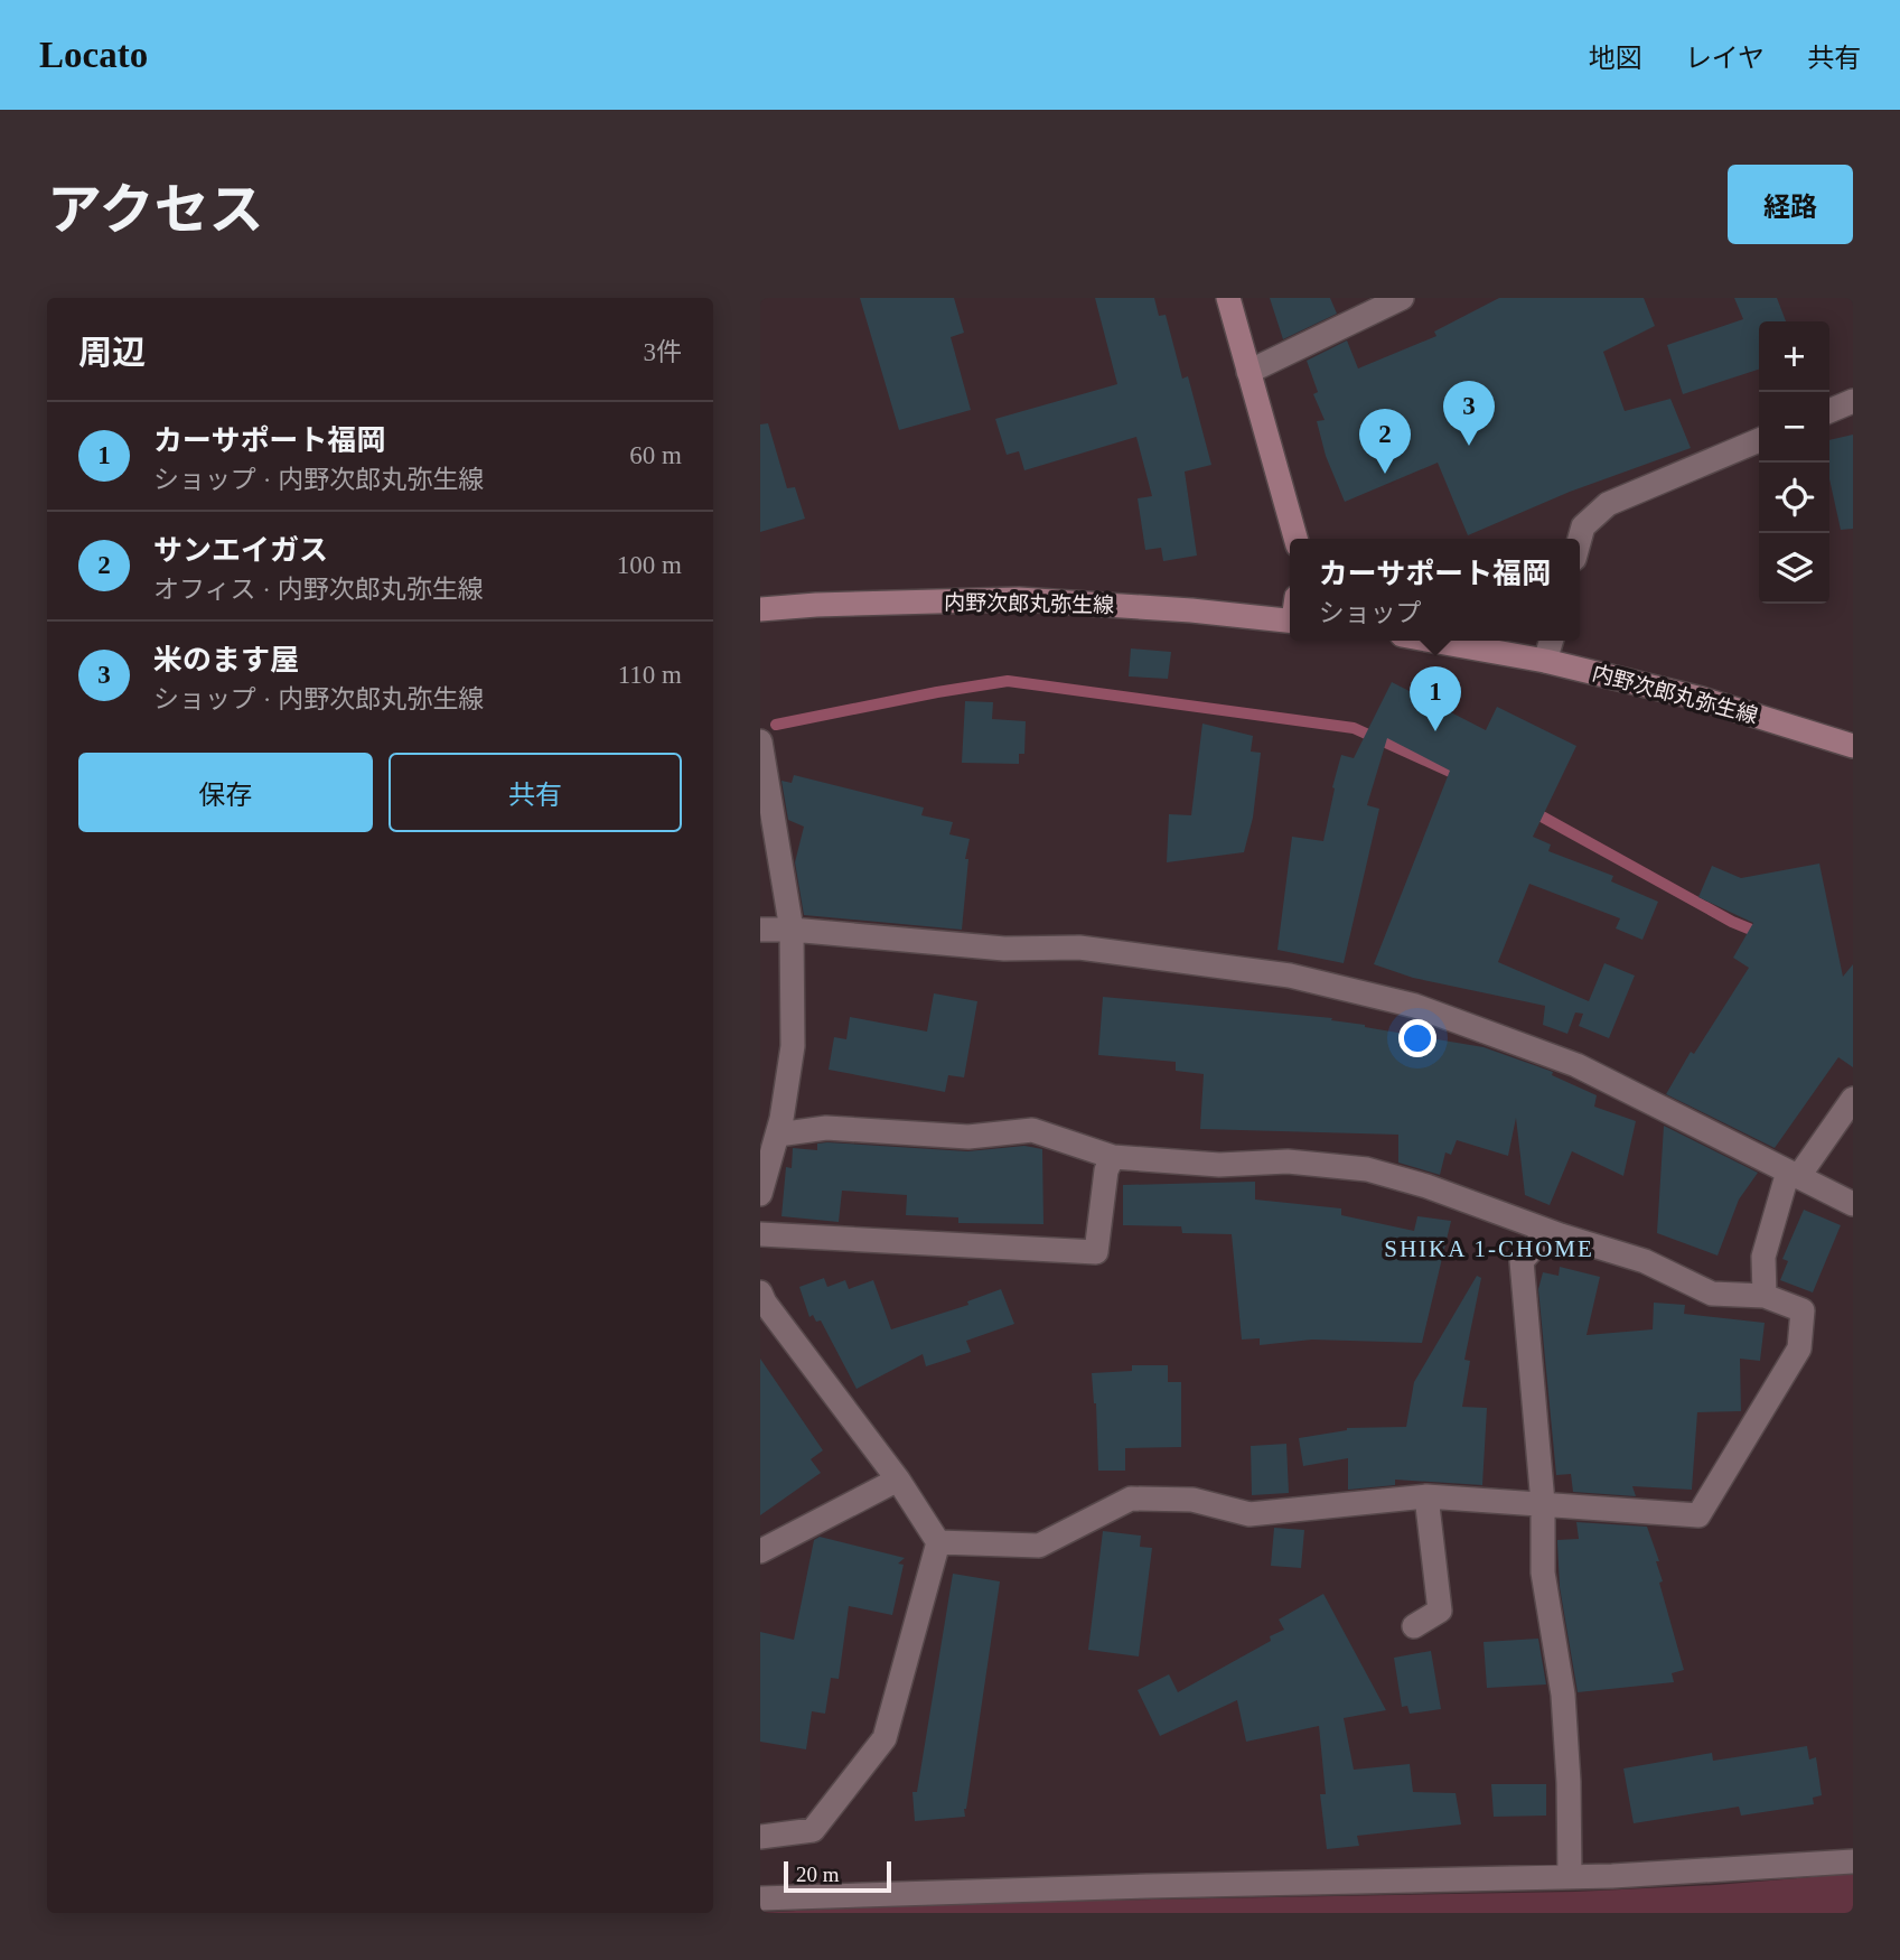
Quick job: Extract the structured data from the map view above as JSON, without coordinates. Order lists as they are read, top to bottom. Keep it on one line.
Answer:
{"streets":{"main road":["内野次郎丸弥生線"]},"districts":["SHIKA 1-CHOME"],"scale_bar":"20 m","page":{"header":"Locato","nav":["地図","レイヤ","共有"],"title":"アクセス","buttons":["経路",["保存","共有"]],"heading":["周辺","3件"],"map_buttons":["+","−"],"pins":["3","2","1"],"list":[{"mark":"1","name":"カーサポート福岡","note":"ショップ · 内野次郎丸弥生線","value":"60 m"},{"mark":"2","name":"サンエイガス","note":"オフィス · 内野次郎丸弥生線","value":"100 m"},{"mark":"3","name":"米のます屋","note":"ショップ · 内野次郎丸弥生線","value":"110 m"}],"popup":["カーサポート福岡","ショップ"],"scale":"20 m"}}
